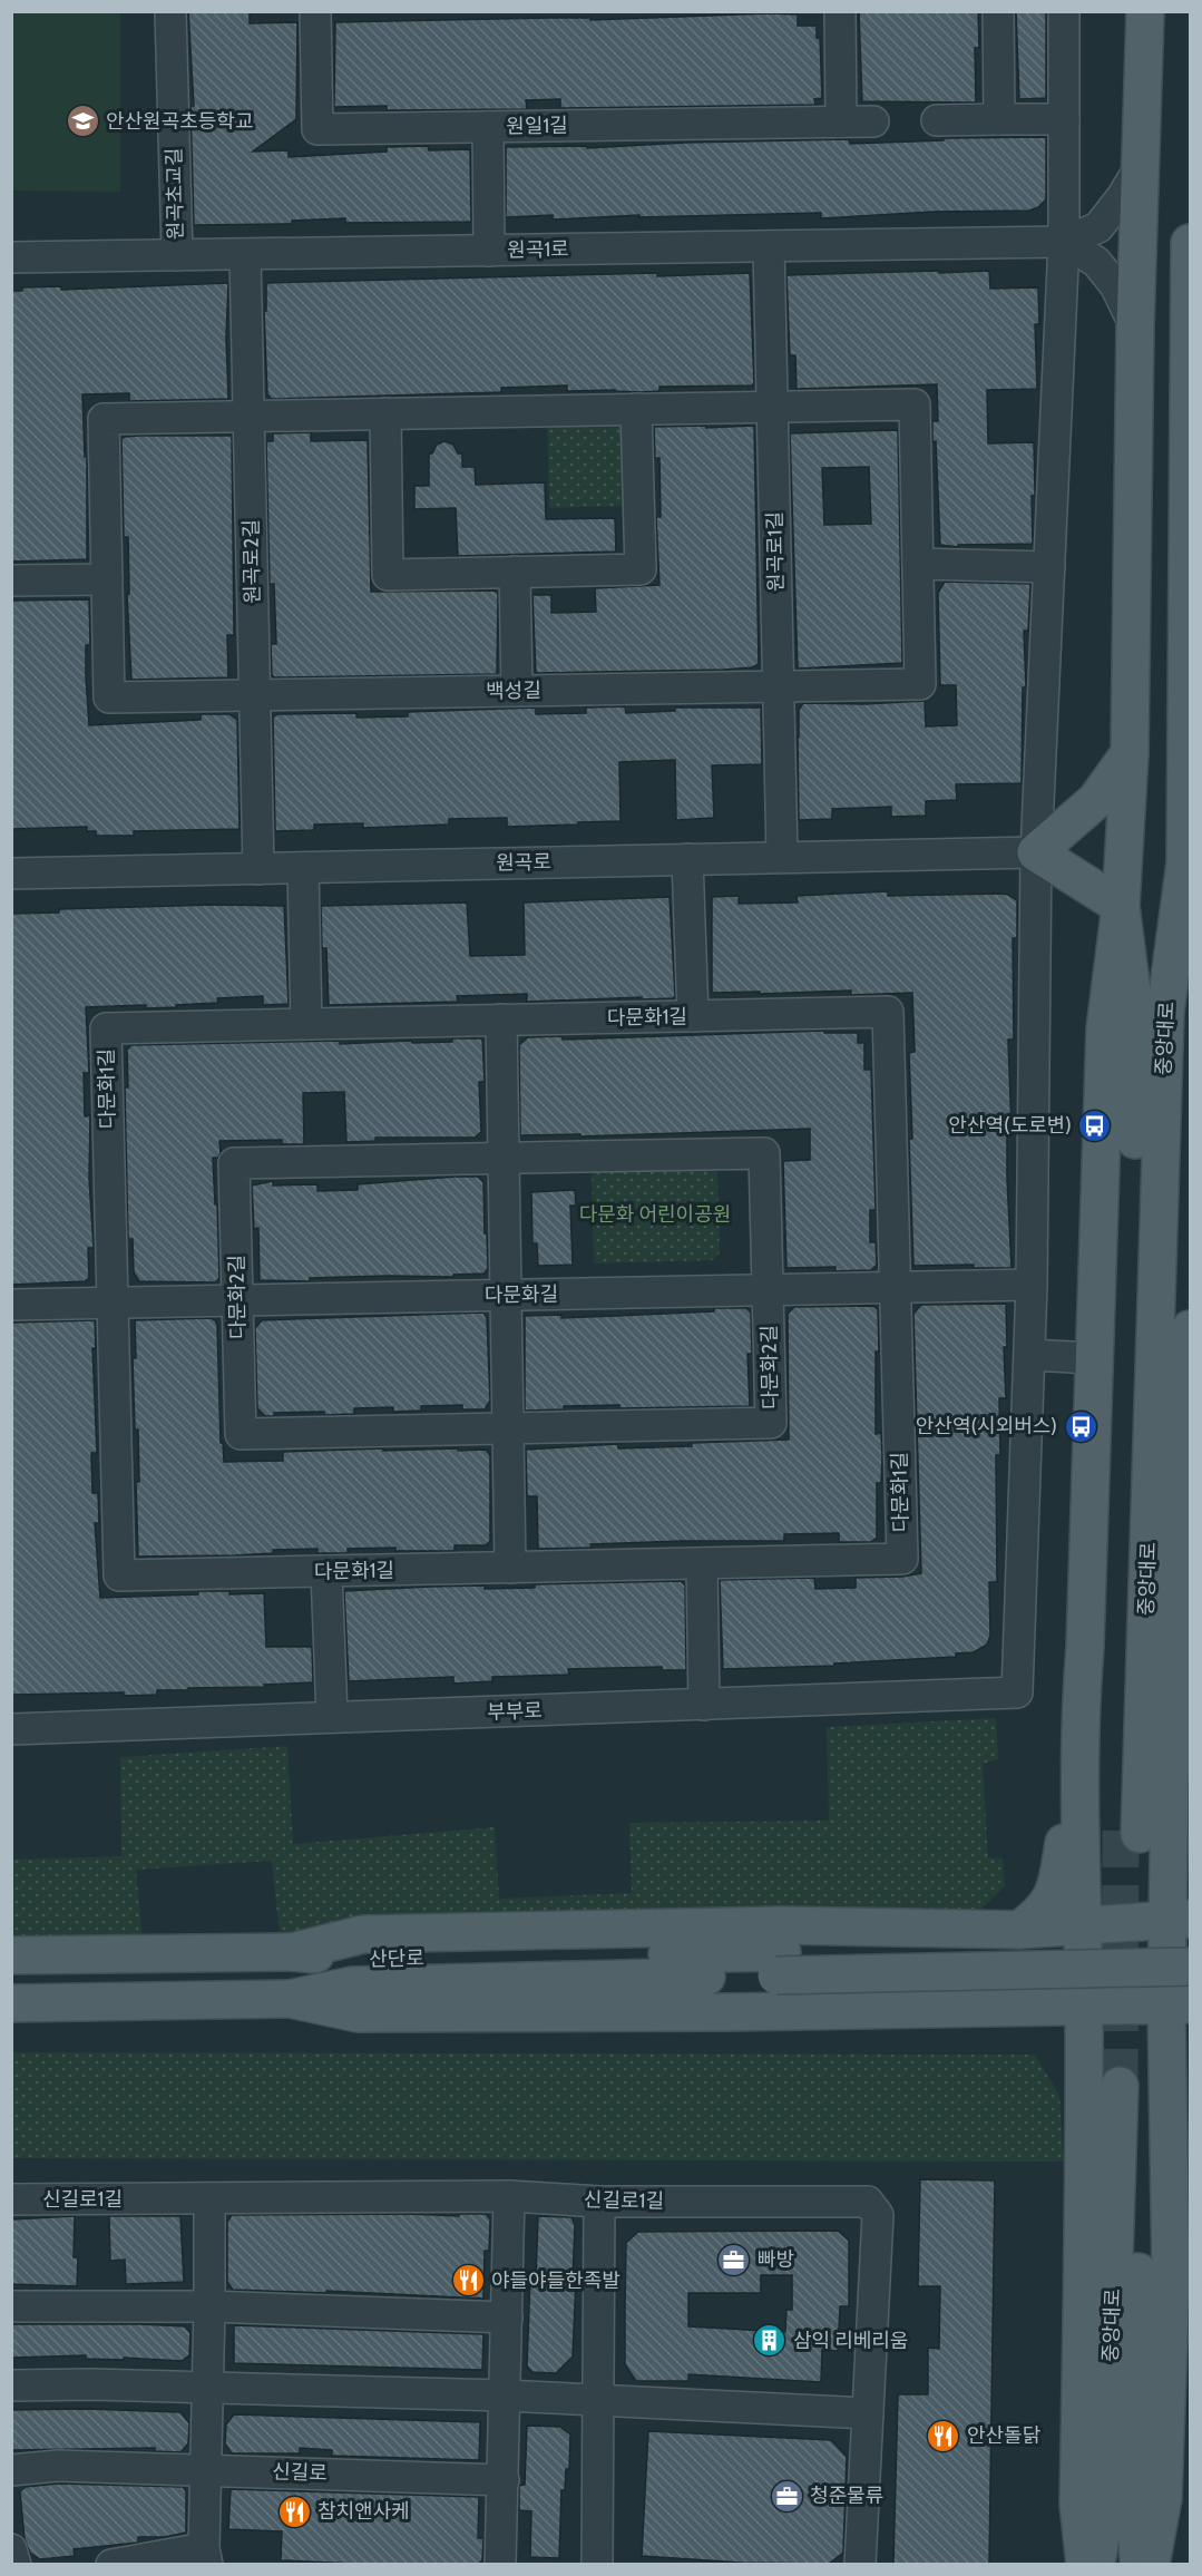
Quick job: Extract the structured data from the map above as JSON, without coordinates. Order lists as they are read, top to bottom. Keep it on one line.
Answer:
{"streets":{"main road":["중앙대로","산단로"],"street":["원일1길","원곡초교길","원곡1로","원곡로1길","원곡로2길","백성길","원곡로","다문화1길","다문화길","다문화2길","부부로","신길로1길","신길로"]},"crossings":[["원곡초교길","원곡1로"],["원곡1로","원곡로1길"],["원곡1로","원곡로2길"],["원곡로1길","백성길"],["원곡로1길","원곡로"],["원곡로2길","백성길"],["원곡로2길","원곡로"],["다문화1길","다문화길"],["다문화길","다문화2길"]],"parks":["다문화 어린이공원"],"places":{"school or university":["안산원곡초등학교"],"bus stop":["안산역(도로변)","안산역(시외버스)"],"office":["빠방","청준물류"],"restaurant":["야들야들한족발","안산돌닭","참치앤사케"],"building":["삼익 리베리움"]}}
